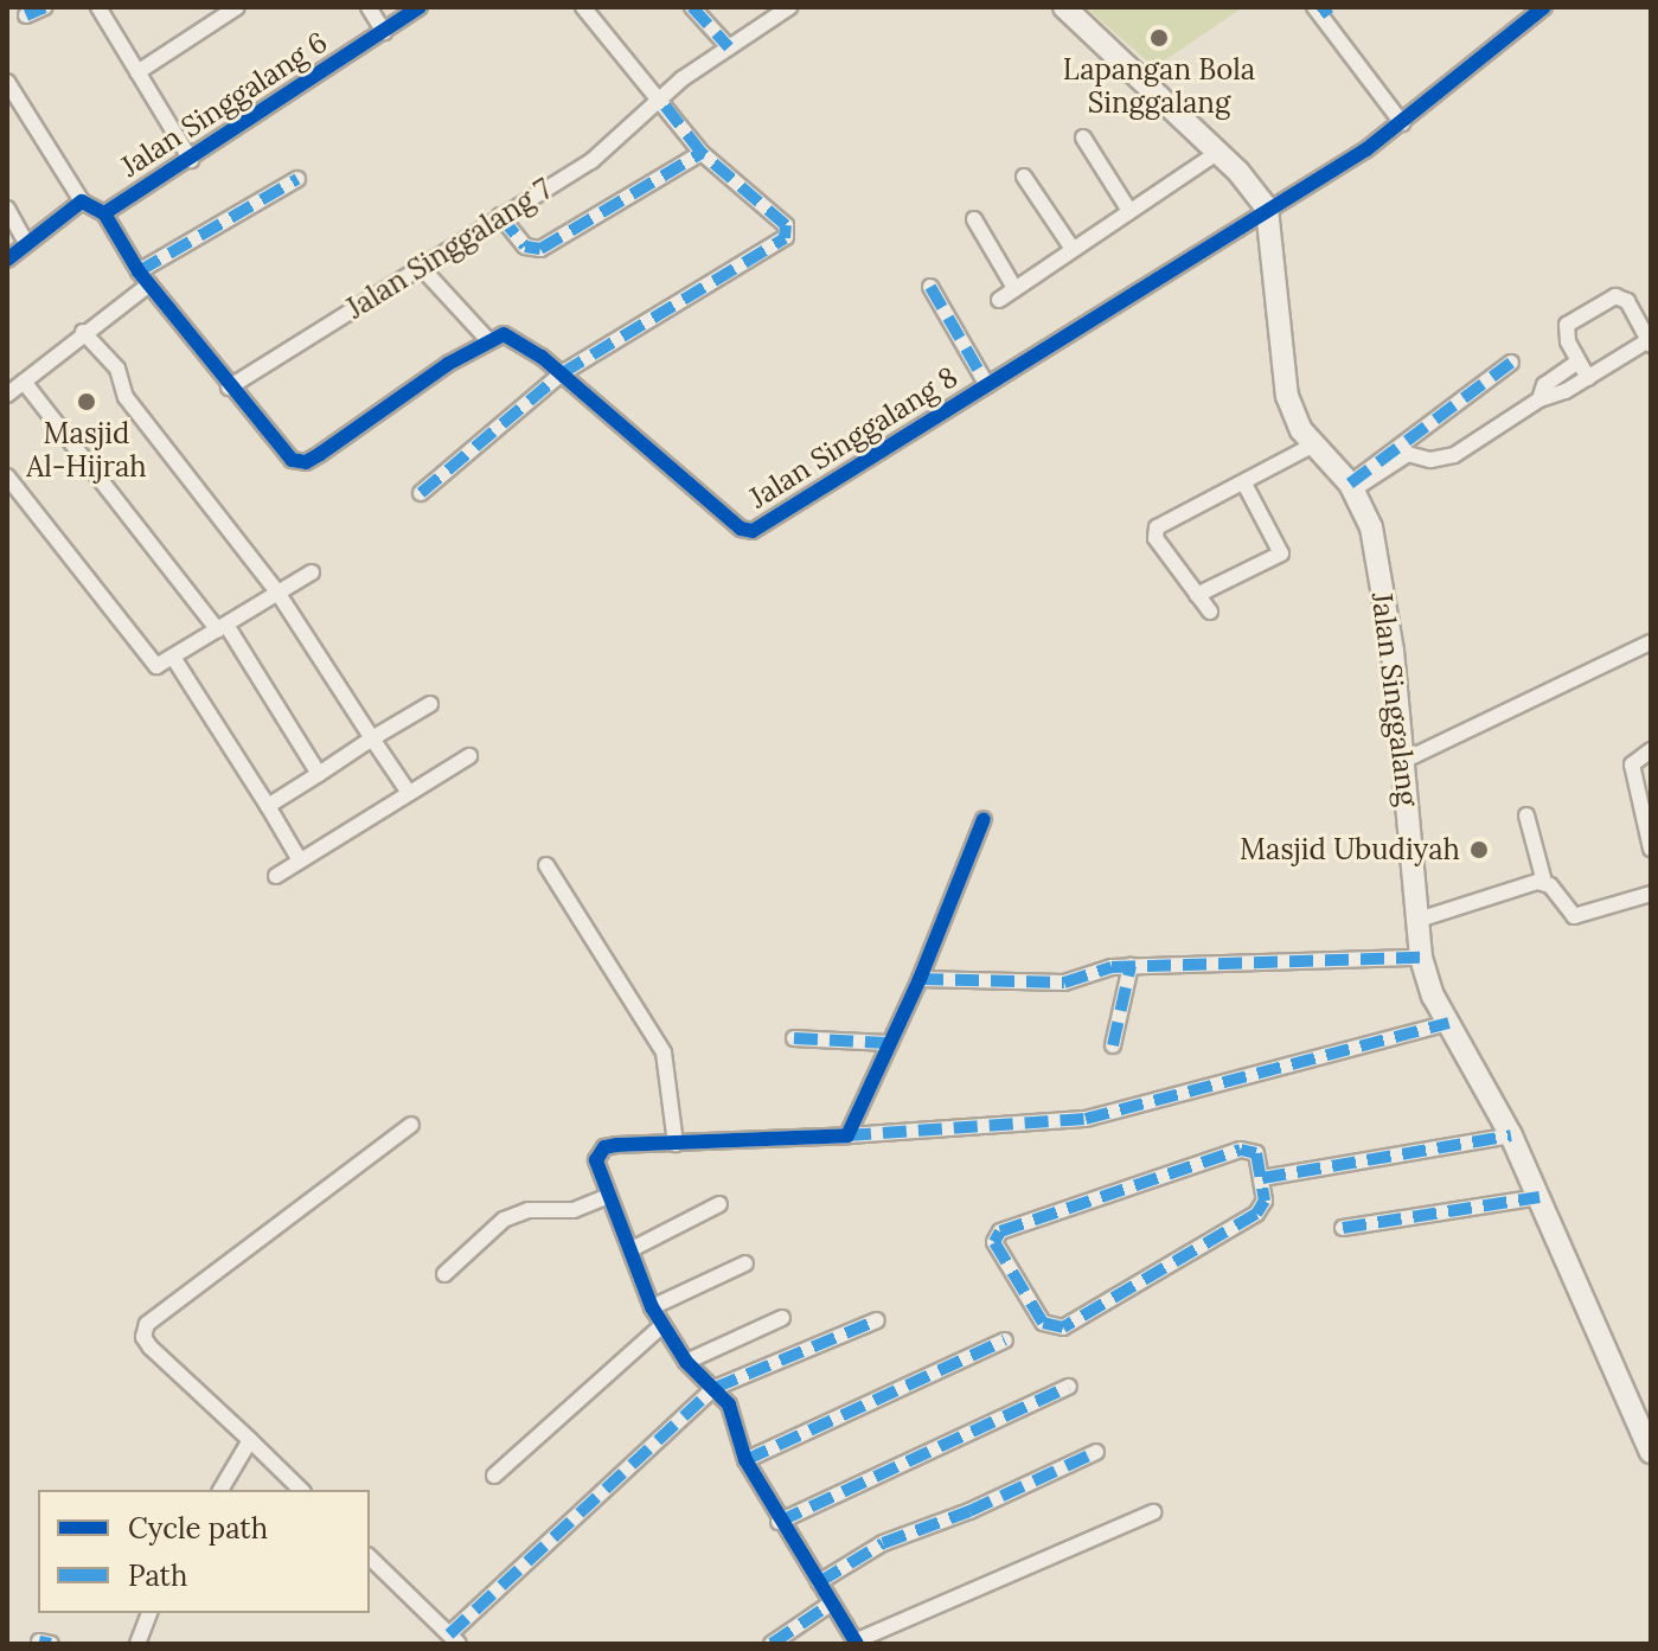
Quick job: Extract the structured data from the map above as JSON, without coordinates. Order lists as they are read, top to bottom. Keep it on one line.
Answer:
{"streets":{"main road":["Jalan Singgalang"],"street":["Jalan Singgalang 6","Jalan Singgalang 7","Jalan Singgalang 8"]},"crossings":[["Jalan Singgalang 8","Jalan Singgalang"]],"places":["Lapangan Bola Singgalang","Masjid Al-Hijrah","Masjid Ubudiyah"],"legend":["Cycle path","Path"]}
